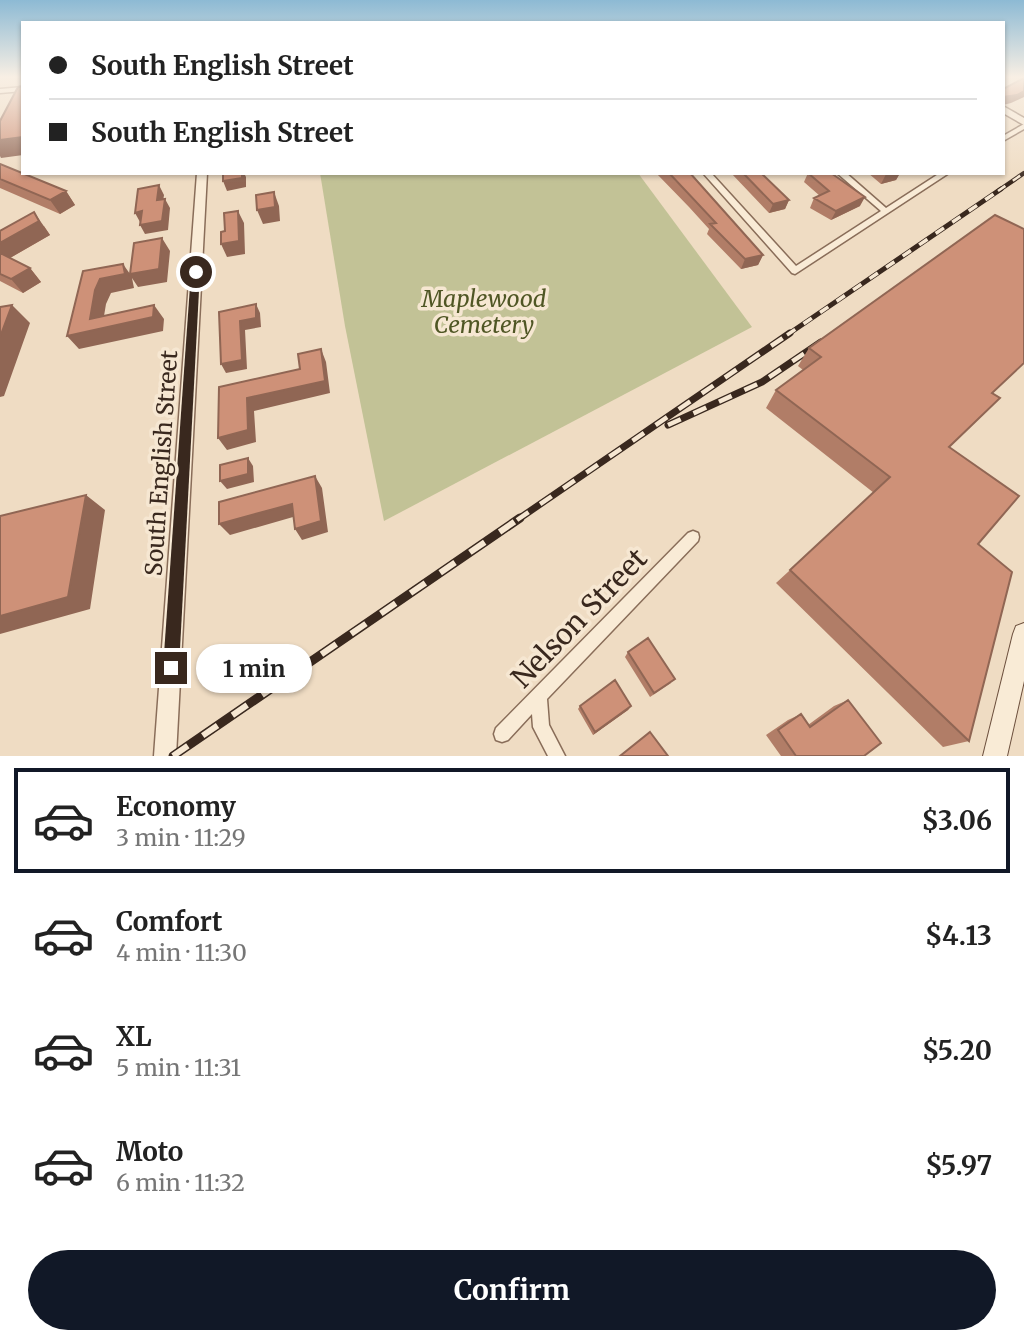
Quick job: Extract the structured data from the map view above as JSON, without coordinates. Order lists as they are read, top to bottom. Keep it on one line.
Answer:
{"streets":{"street":["South English Street","Nelson Street"]},"parks":["Maplewood Cemetery"],"page":{"banner":["South English Street","South English Street"],"bubble":"1 min","list":[{"name":"Economy","note":"3 min · 11:29","value":"$3.06"},{"name":"Comfort","note":"4 min · 11:30","value":"$4.13"},{"name":"XL","note":"5 min · 11:31","value":"$5.20"},{"name":"Moto","note":"6 min · 11:32","value":"$5.97"}],"buttons":"Confirm"}}
